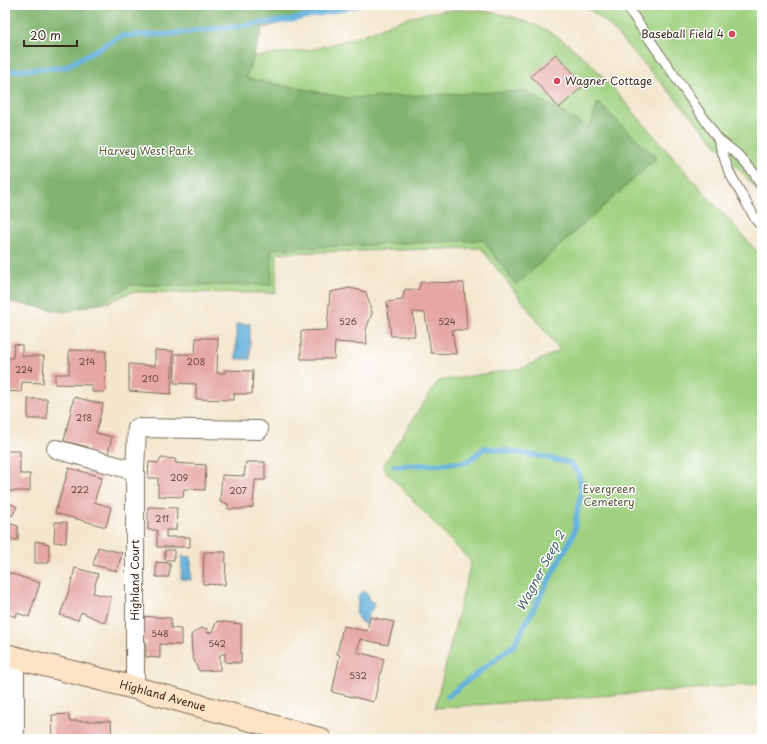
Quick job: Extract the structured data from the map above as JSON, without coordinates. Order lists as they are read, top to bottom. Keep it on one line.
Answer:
{"streets":{"street":["Highland Court","Highland Avenue"]},"crossings":[["Highland Court","Highland Avenue"]],"water":["Wagner Seep 2"],"parks":["Harvey West Park","Evergreen Cemetery"],"places":["Baseball Field 4","Wagner Cottage"],"house_numbers":["526","524","214","208","224","210","218","209","222","207","211","548","542","532"],"scale_bar":"20 m"}
